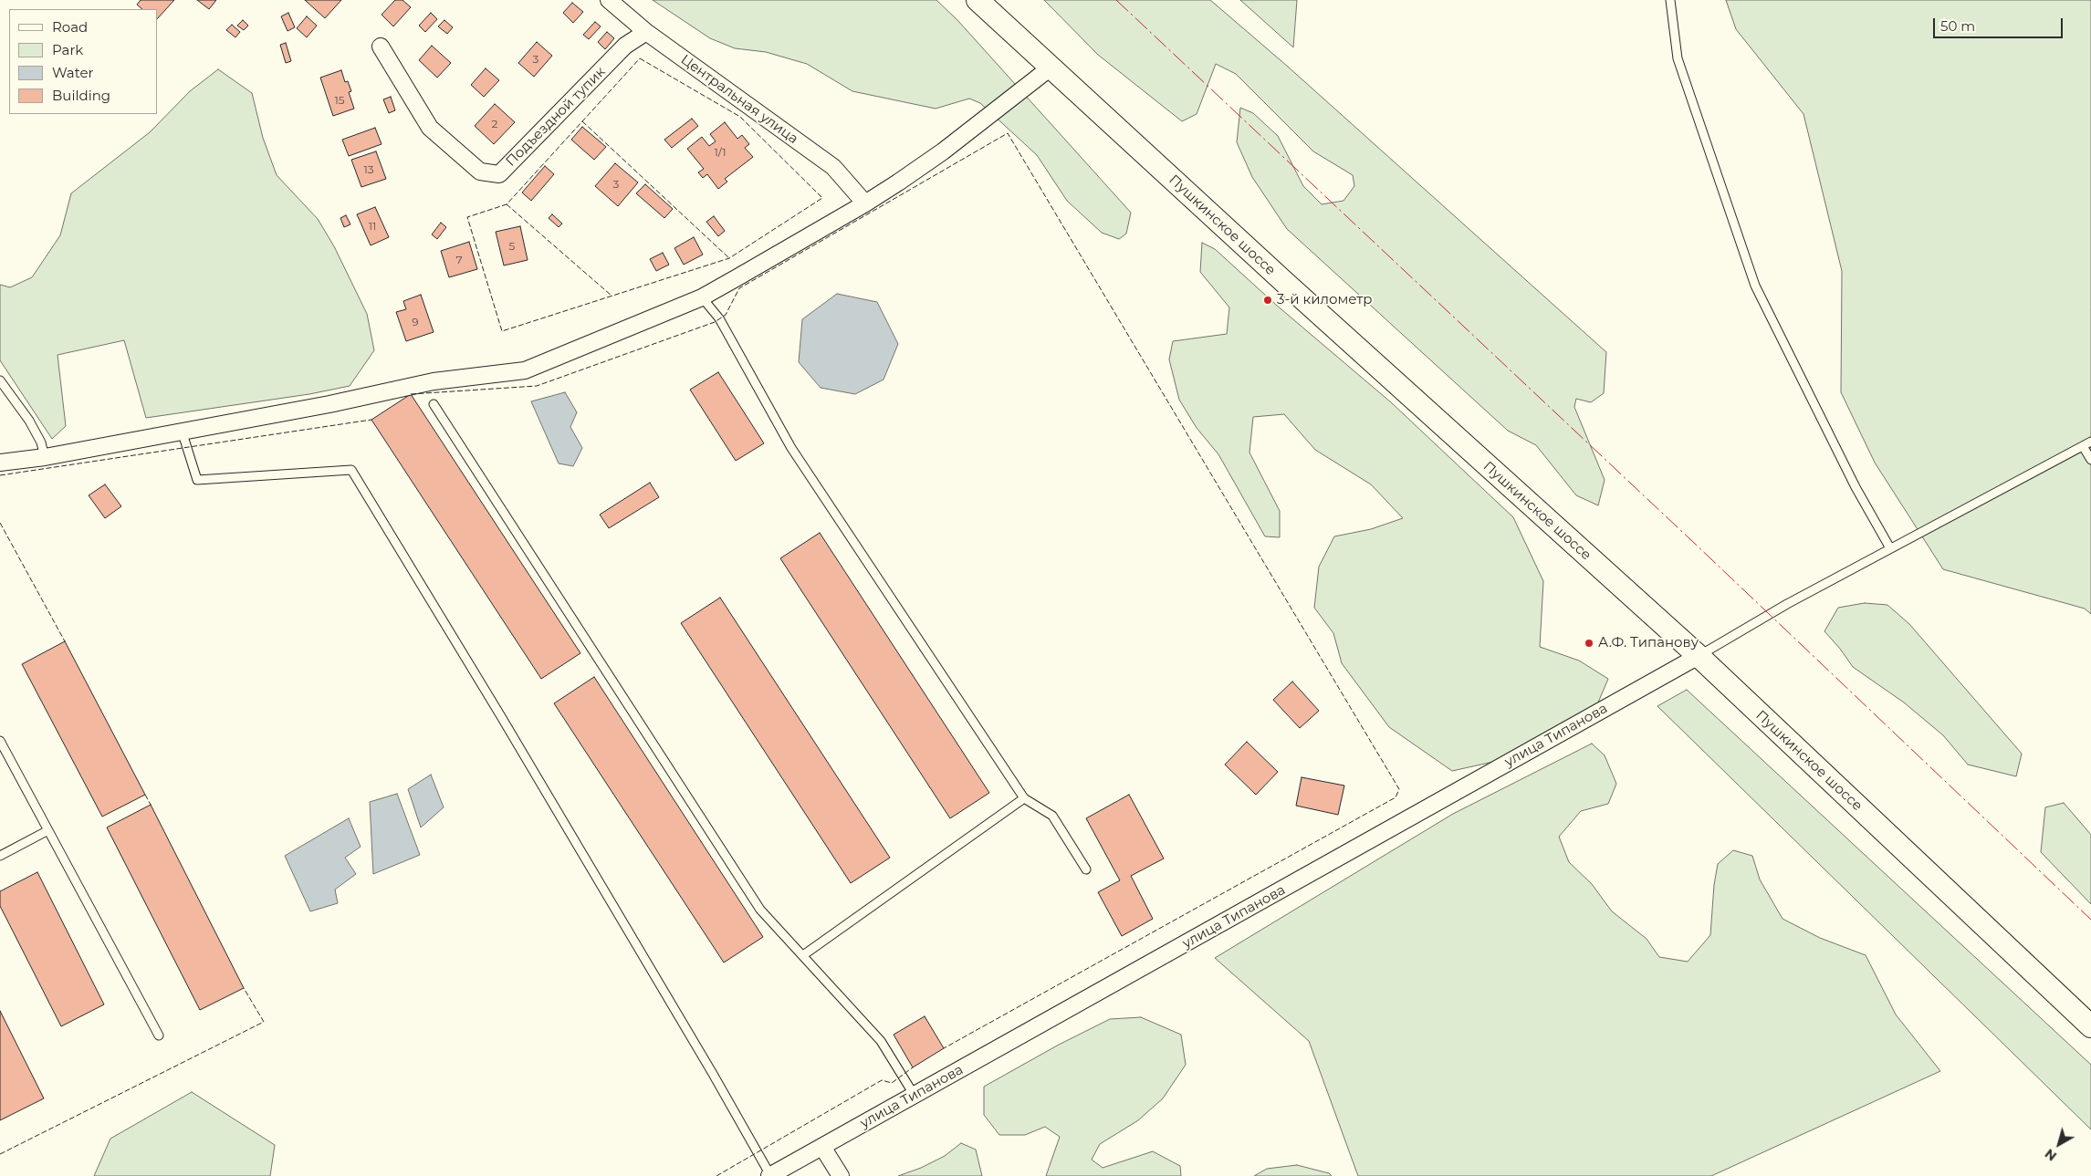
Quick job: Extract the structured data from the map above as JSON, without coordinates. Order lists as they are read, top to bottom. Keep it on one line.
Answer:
{"streets":{"main road":["Пушкинское шоссе"],"street":["Центральная улица","Подъездной тупик","улица Типанова"]},"crossings":[["Центральная улица","Подъездной тупик"],["Пушкинское шоссе","улица Типанова"]],"places":["3-й километр","А.Ф. Типанову"],"house_numbers":["3","15","2","1/1","13","3","11","5","7","9"],"legend":["Road","Park","Water","Building"],"scale_bar":"50 m","north":"bottom left"}
